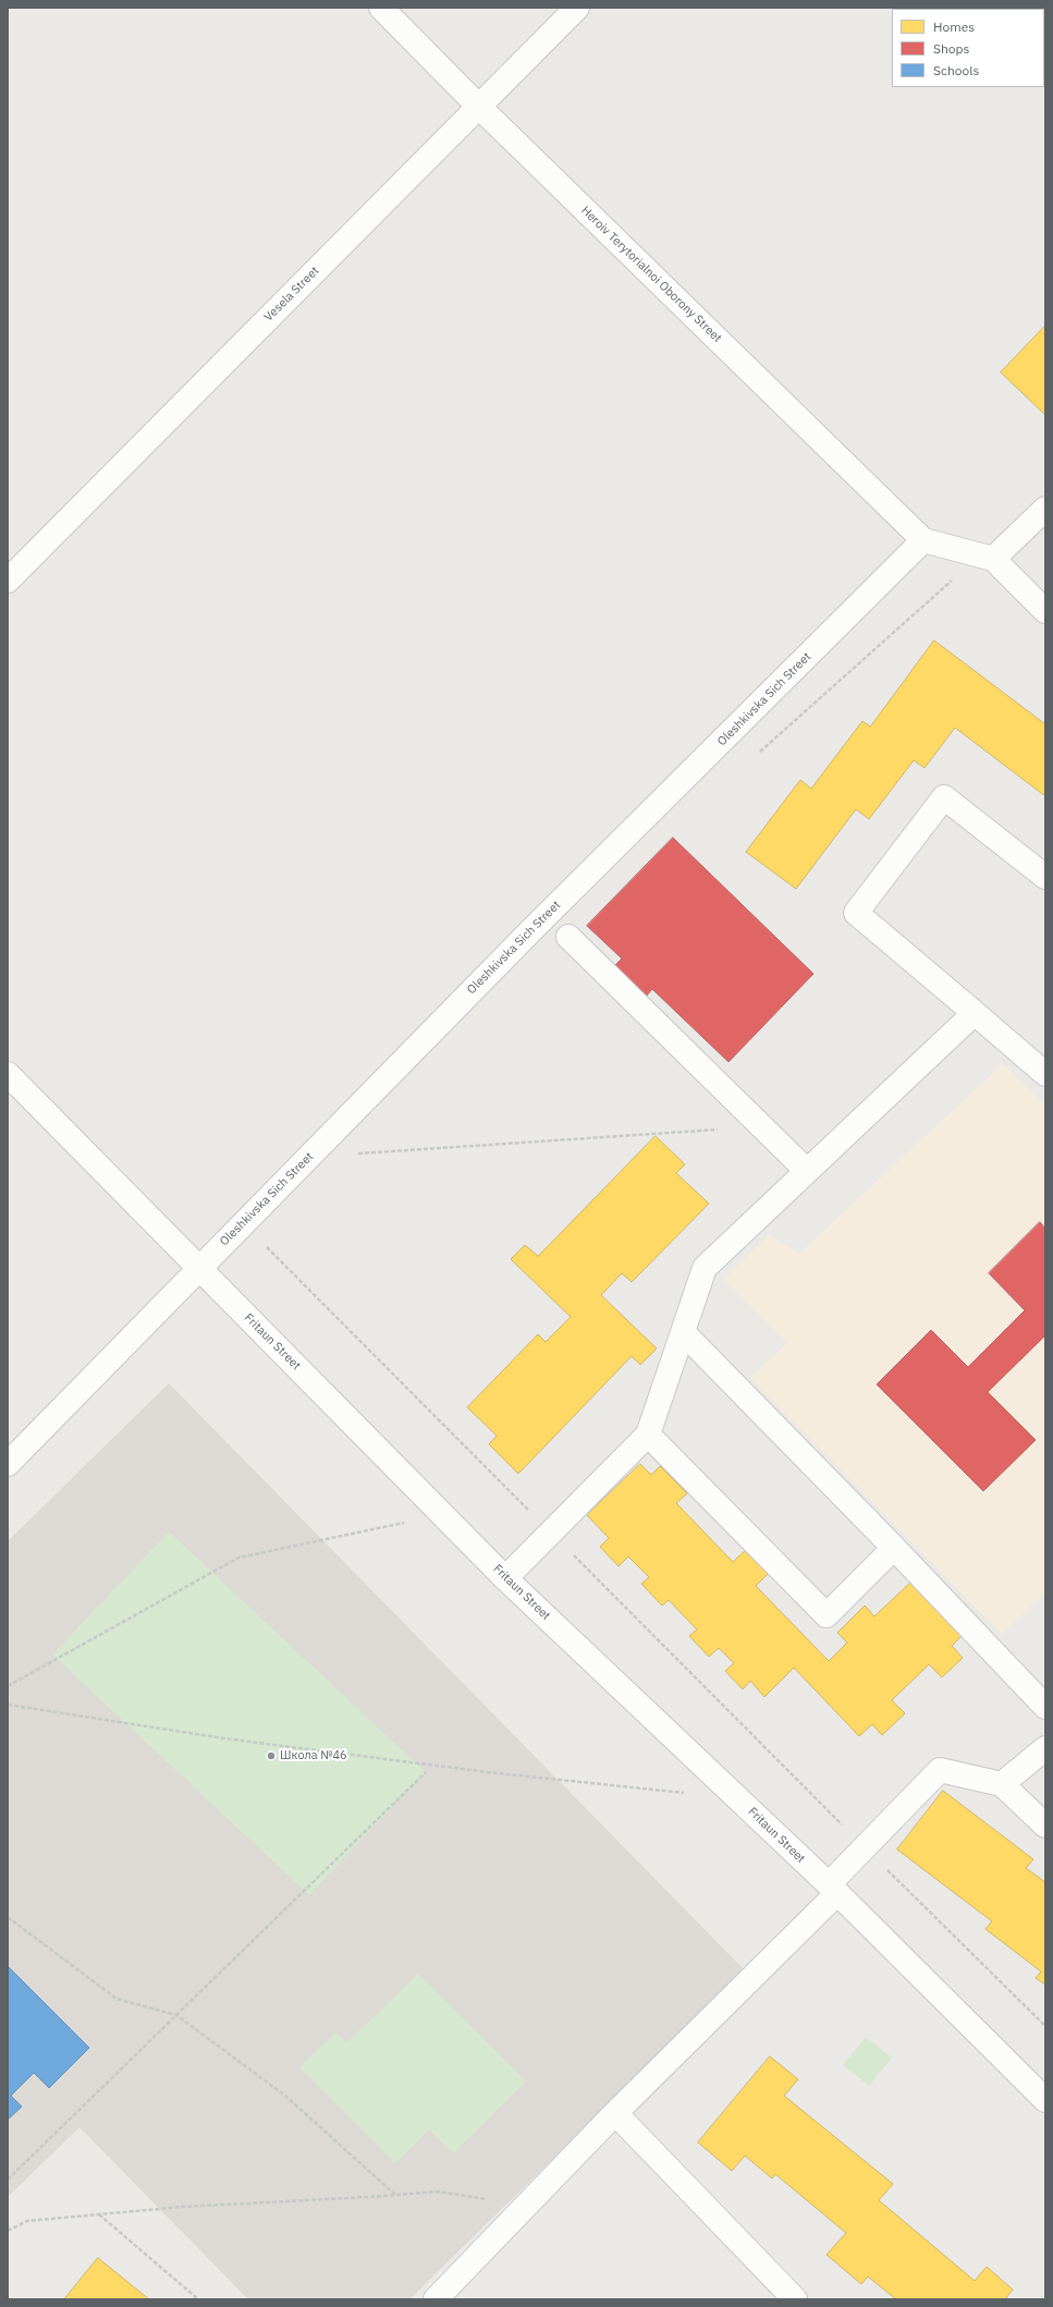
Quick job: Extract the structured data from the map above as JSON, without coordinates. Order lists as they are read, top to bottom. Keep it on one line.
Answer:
{"streets":{"street":["Heroiv Terytorialnoi Oborony Street","Vesela Street","Oleshkivska Sich Street","Fritaun Street"]},"crossings":[["Heroiv Terytorialnoi Oborony Street","Vesela Street"],["Heroiv Terytorialnoi Oborony Street","Oleshkivska Sich Street"],["Oleshkivska Sich Street","Fritaun Street"]],"places":["Школа №46"],"legend":["Homes","Shops","Schools"]}
